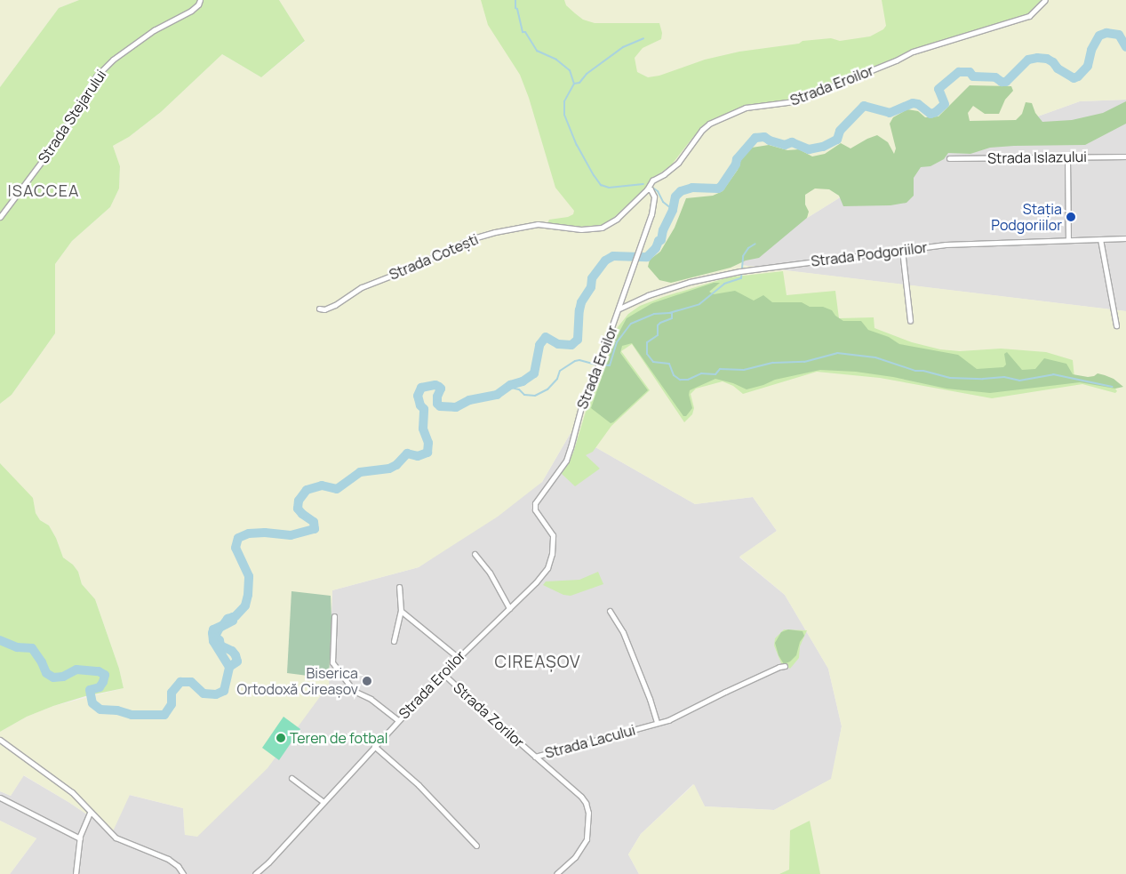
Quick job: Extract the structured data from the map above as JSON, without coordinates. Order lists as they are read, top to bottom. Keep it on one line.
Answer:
{"streets":{"street":["Strada Eroilor","Strada Stejarului","Strada Islazului","Strada Podgoriilor","Strada Cotești","Strada Zorilor","Strada Lacului"]},"crossings":[["Strada Eroilor","Strada Podgoriilor"],["Strada Eroilor","Strada Cotești"],["Strada Eroilor","Strada Zorilor"],["Strada Zorilor","Strada Lacului"]],"districts":["ISACCEA","CIREAȘOV"],"places":["Stația Podgoriilor","Biserica Ortodoxă Cireașov","Teren de fotbal"]}
